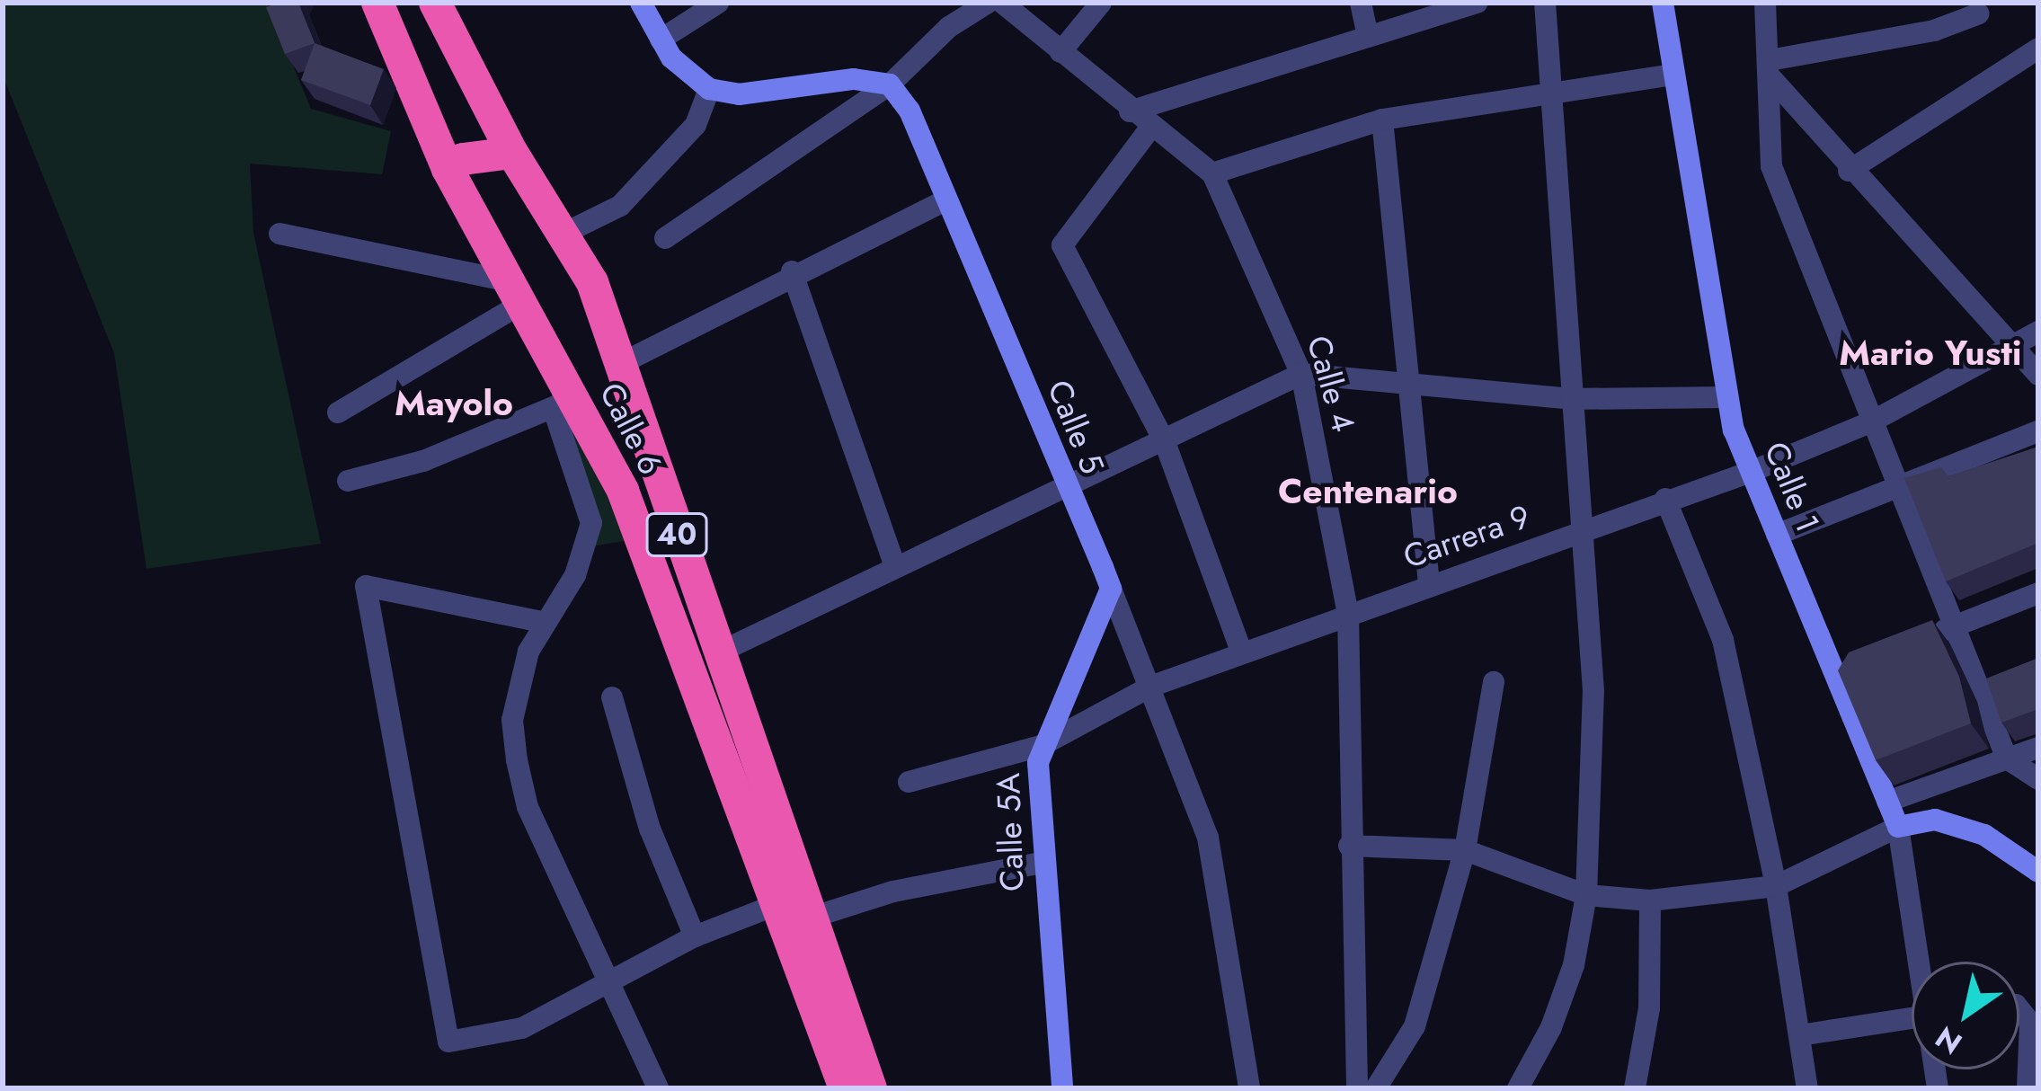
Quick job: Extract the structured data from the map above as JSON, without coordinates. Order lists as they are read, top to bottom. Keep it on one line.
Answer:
{"streets":{"highway":["Calle 6","40"],"main road":["Calle 5","Calle 1","Calle 5A"],"street":["Calle 4","Carrera 9"]},"crossings":[["Calle 4","Carrera 9"],["Calle 5","Carrera 9"],["Calle 5","Calle 5A"],["Calle 1","Carrera 9"],["Carrera 9","Calle 5A"]],"districts":["Mario Yusti","Mayolo","Centenario"],"north":"bottom left"}
